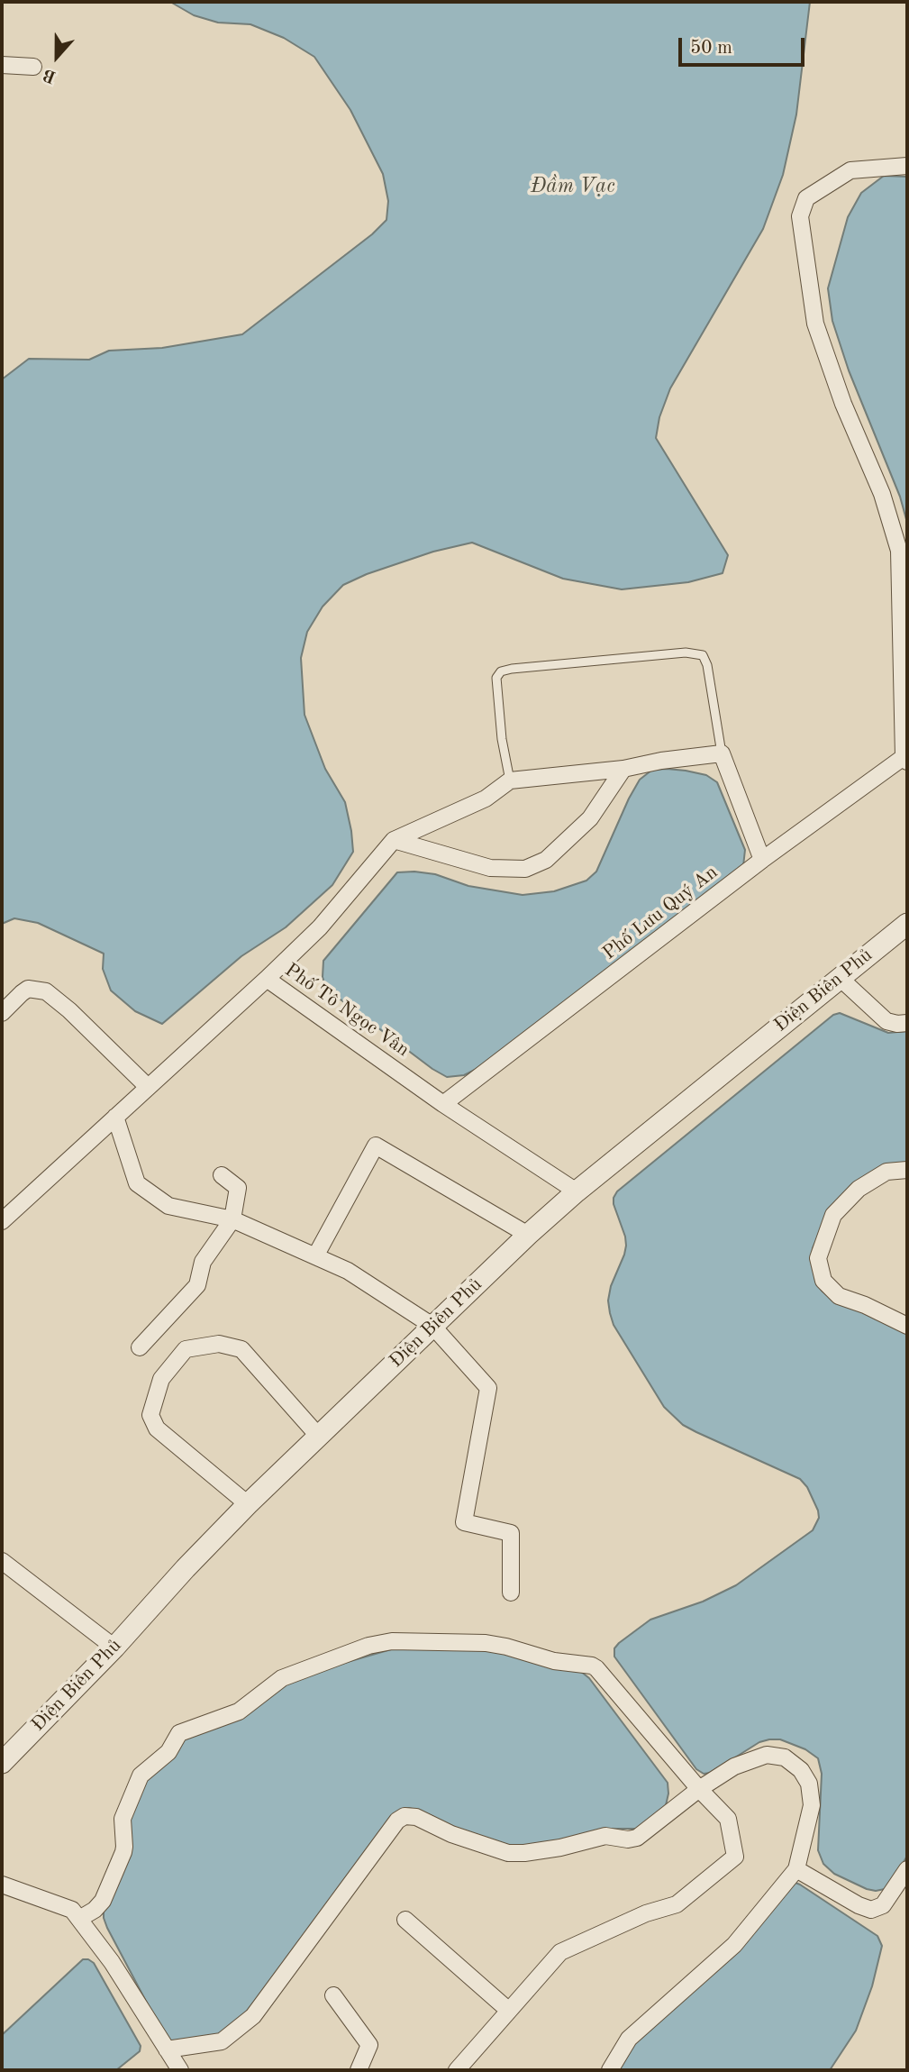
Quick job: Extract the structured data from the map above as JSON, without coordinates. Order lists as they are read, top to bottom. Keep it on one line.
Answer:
{"streets":{"street":["Phố Lưu Quý An","Điện Biên Phủ","Phố Tô Ngọc Vân"]},"crossings":[["Phố Lưu Quý An","Phố Tô Ngọc Vân"],["Điện Biên Phủ","Phố Tô Ngọc Vân"]],"water":["Đầm Vạc"],"scale_bar":"50 m","north":"bottom"}
